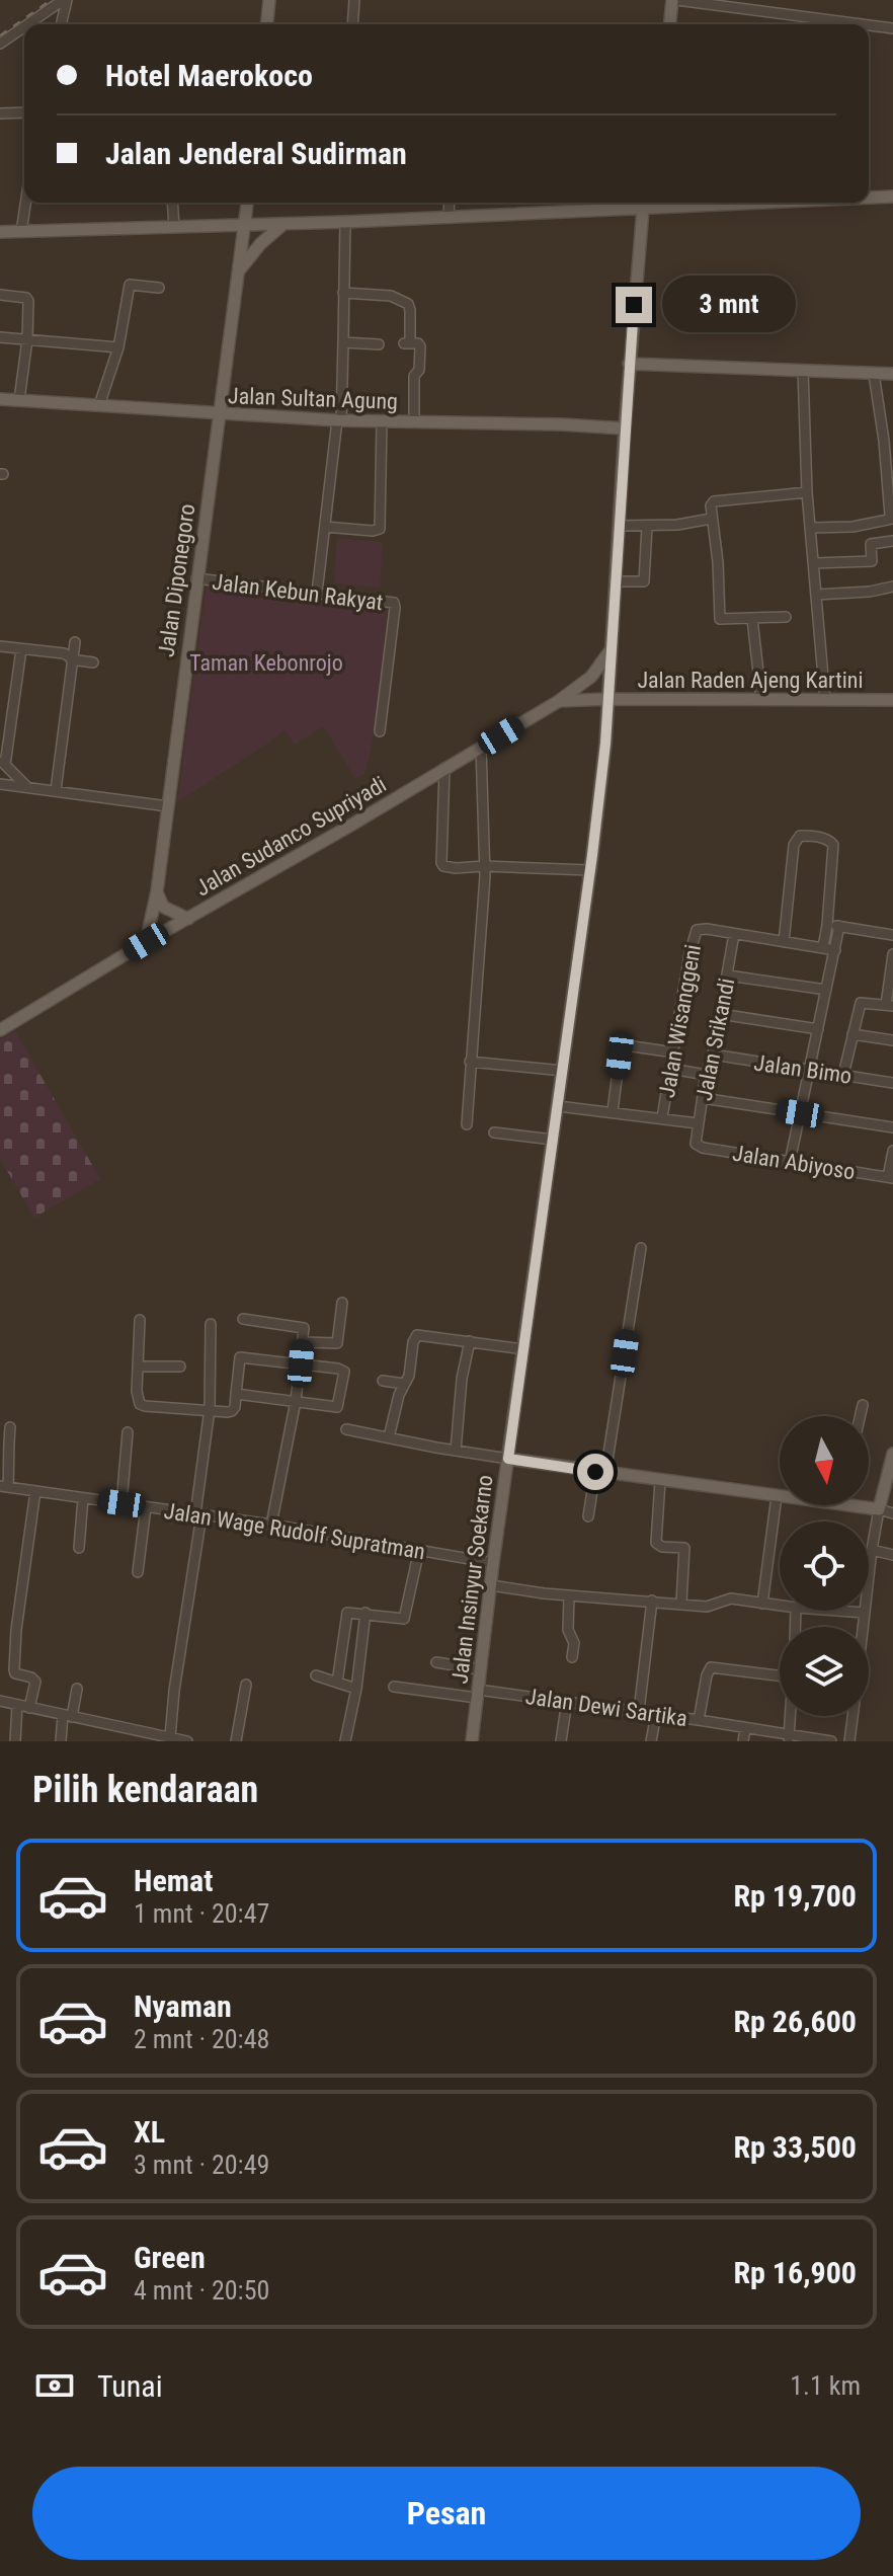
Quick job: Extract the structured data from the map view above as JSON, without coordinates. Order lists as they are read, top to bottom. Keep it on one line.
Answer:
{"streets":{"main road":["Jalan Sultan Agung","Jalan Diponegoro","Jalan Raden Ajeng Kartini","Jalan Sudanco Supriyadi","Jalan Insinyur Soekarno"],"street":["Jalan Kebun Rakyat","Jalan Wisanggeni","Jalan Srikandi","Jalan Bimo","Jalan Abiyoso","Jalan Wage Rudolf Supratman","Jalan Dewi Sartika"]},"crossings":[["Jalan Sultan Agung","Jalan Diponegoro"],["Jalan Sultan Agung","Jalan Insinyur Soekarno"],["Jalan Diponegoro","Jalan Kebun Rakyat"],["Jalan Diponegoro","Jalan Sudanco Supriyadi"],["Jalan Raden Ajeng Kartini","Jalan Sudanco Supriyadi"],["Jalan Raden Ajeng Kartini","Jalan Insinyur Soekarno"],["Jalan Sudanco Supriyadi","Jalan Insinyur Soekarno"],["Jalan Wisanggeni","Jalan Srikandi"],["Jalan Srikandi","Jalan Bimo"],["Jalan Srikandi","Jalan Abiyoso"],["Jalan Wage Rudolf Supratman","Jalan Insinyur Soekarno"],["Jalan Insinyur Soekarno","Jalan Dewi Sartika"]],"parks":["Taman Kebonrojo"],"north":"bottom","page":{"banner":["Hotel Maerokoco","Jalan Jenderal Sudirman"],"bubble":"3 mnt","heading":"Pilih kendaraan","list":[{"name":"Hemat","note":"1 mnt · 20:47","value":"Rp 19,700"},{"name":"Nyaman","note":"2 mnt · 20:48","value":"Rp 26,600"},{"name":"XL","note":"3 mnt · 20:49","value":"Rp 33,500"},{"name":"Green","note":"4 mnt · 20:50","value":"Rp 16,900"}],"pay":["Tunai","1.1 km"],"buttons":"Pesan"}}
